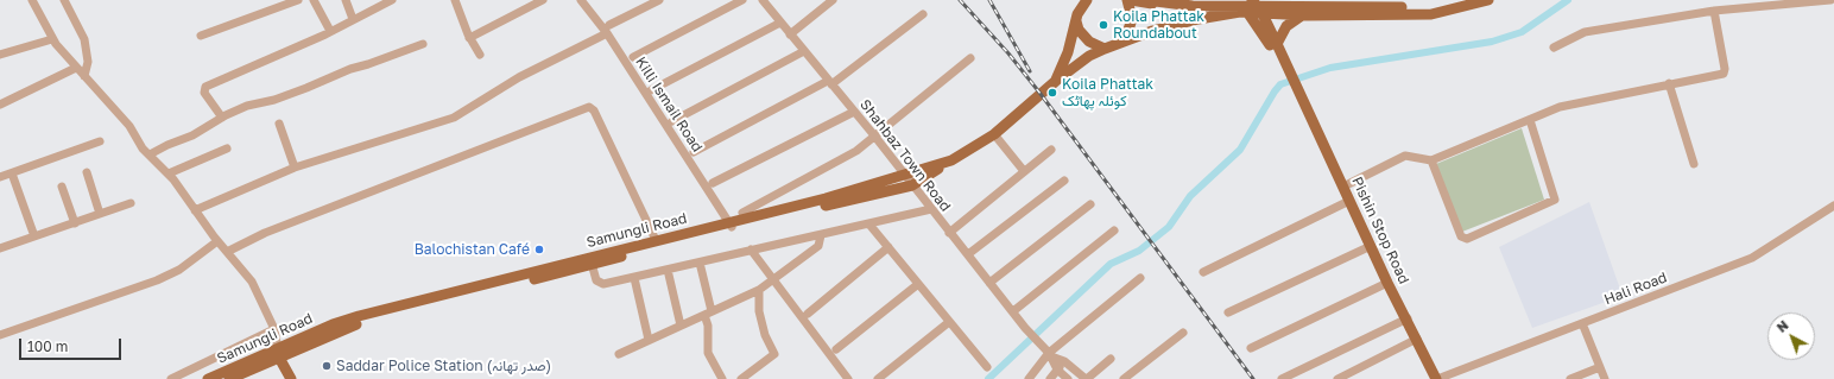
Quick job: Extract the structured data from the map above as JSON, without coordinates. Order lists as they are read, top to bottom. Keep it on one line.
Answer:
{"streets":{"main road":["Samungli Road","Pishin Stop Road"],"street":["Killi Ismail Road","Shahbaz Town Road","Hali Road"]},"crossings":[["Killi Ismail Road","Samungli Road"],["Shahbaz Town Road","Samungli Road"],["Pishin Stop Road","Hali Road"]],"places":["Koila Phattak Roundabout","Koila Phattak کوئلہ پھاٹک","Balochistan Café","Saddar Police Station (صدر تھانہ)"],"scale_bar":"100 m","north":"top left"}
